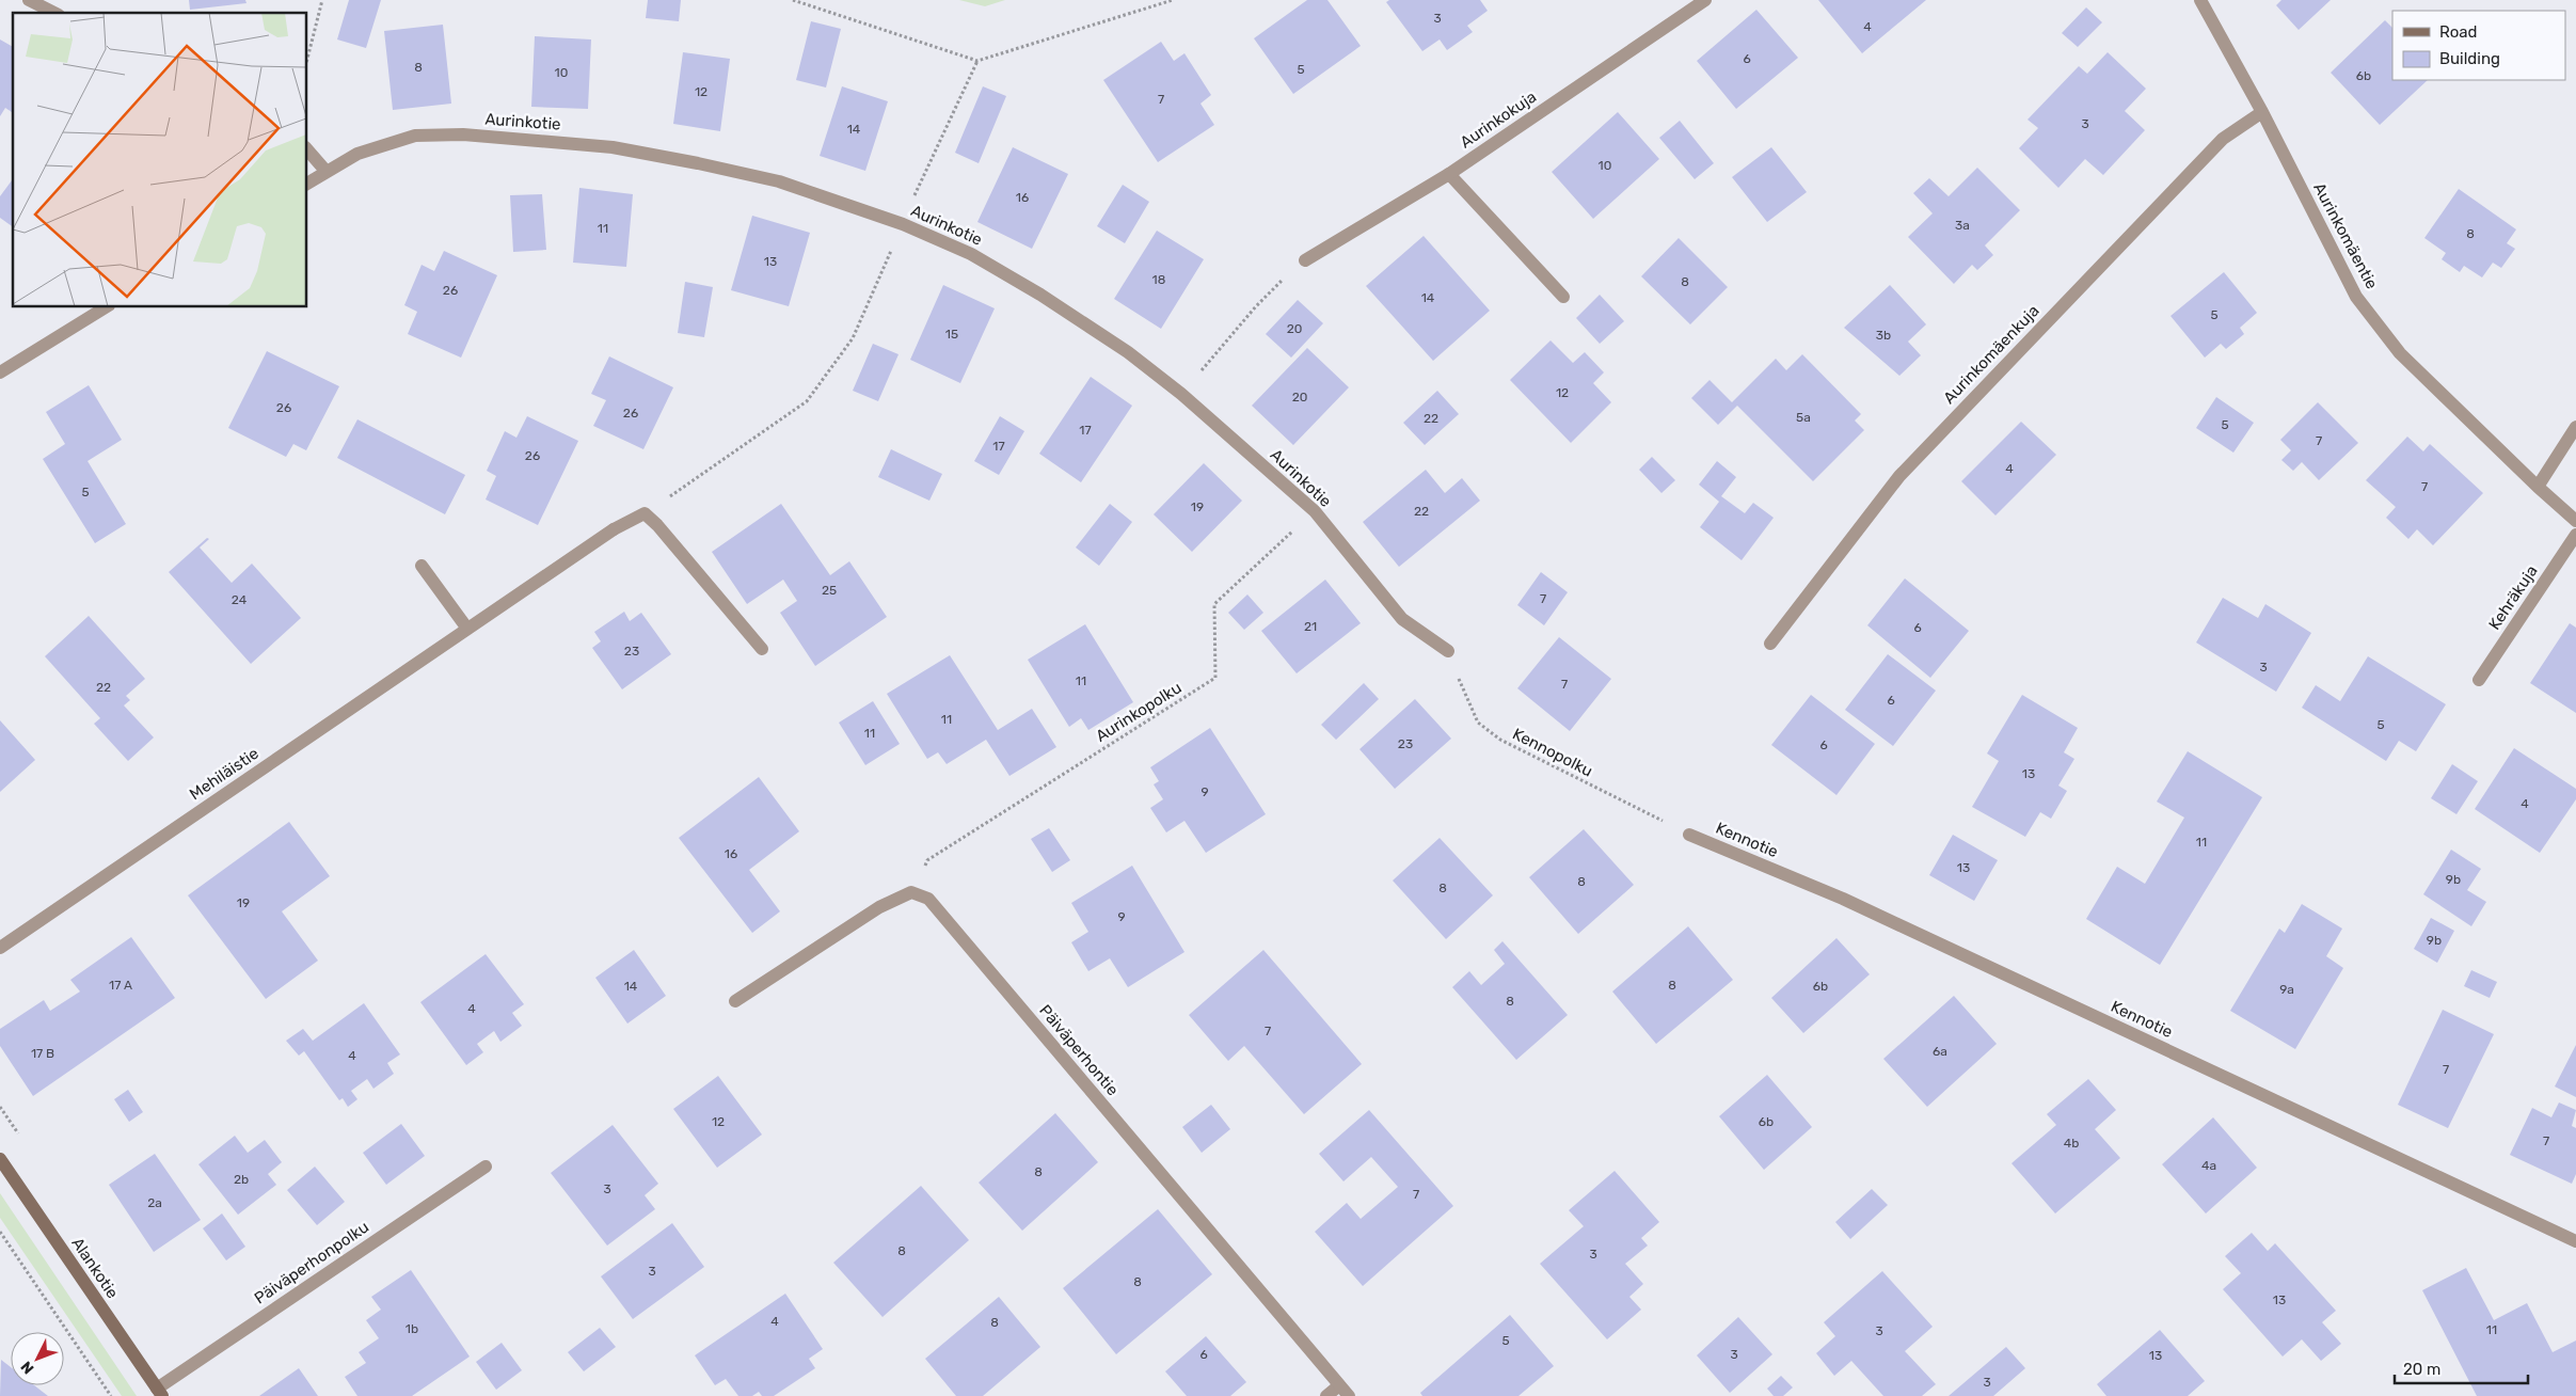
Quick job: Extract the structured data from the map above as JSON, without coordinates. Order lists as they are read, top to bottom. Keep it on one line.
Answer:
{"streets":{"street":["Aurinkokuja","Aurinkotie","Aurinkomäentie","Aurinkomäenkuja","Kehräkuja","Mehiläistie","Kennotie","Päiväperhontie","Päiväperhonpolku","Alankotie"],"path":["Aurinkopolku","Kennopolku"]},"crossings":[["Aurinkotie","Aurinkopolku"],["Aurinkotie","Kennopolku"],["Aurinkomäentie","Aurinkomäenkuja"],["Aurinkopolku","Päiväperhontie"],["Kennopolku","Kennotie"],["Päiväperhonpolku","Alankotie"]],"house_numbers":["3","4","6","8","5","10","6b","12","7","3","14","10","16","3a","11","8","13","18","8","26","14","5","20","15","3b","12","20","26","26","5a","22","5","17","7","17","26","4","7","5","19","22","25","7","24","21","6","23","3","11","7","22","6","11","5","11","23","6","13","9","4","11","16","13","9b","8","8","19","9","9b","17 A","8","14","6b","9a","8","4","7","6a","17 B","4","7","12","6b","7","4b","4a","8","2b","3","7","2a","8","3","3","8","13","4","8","1b","11","3","5","6","3","13","3"],"legend":["Road","Building"],"scale_bar":"20 m","north":"bottom left"}
